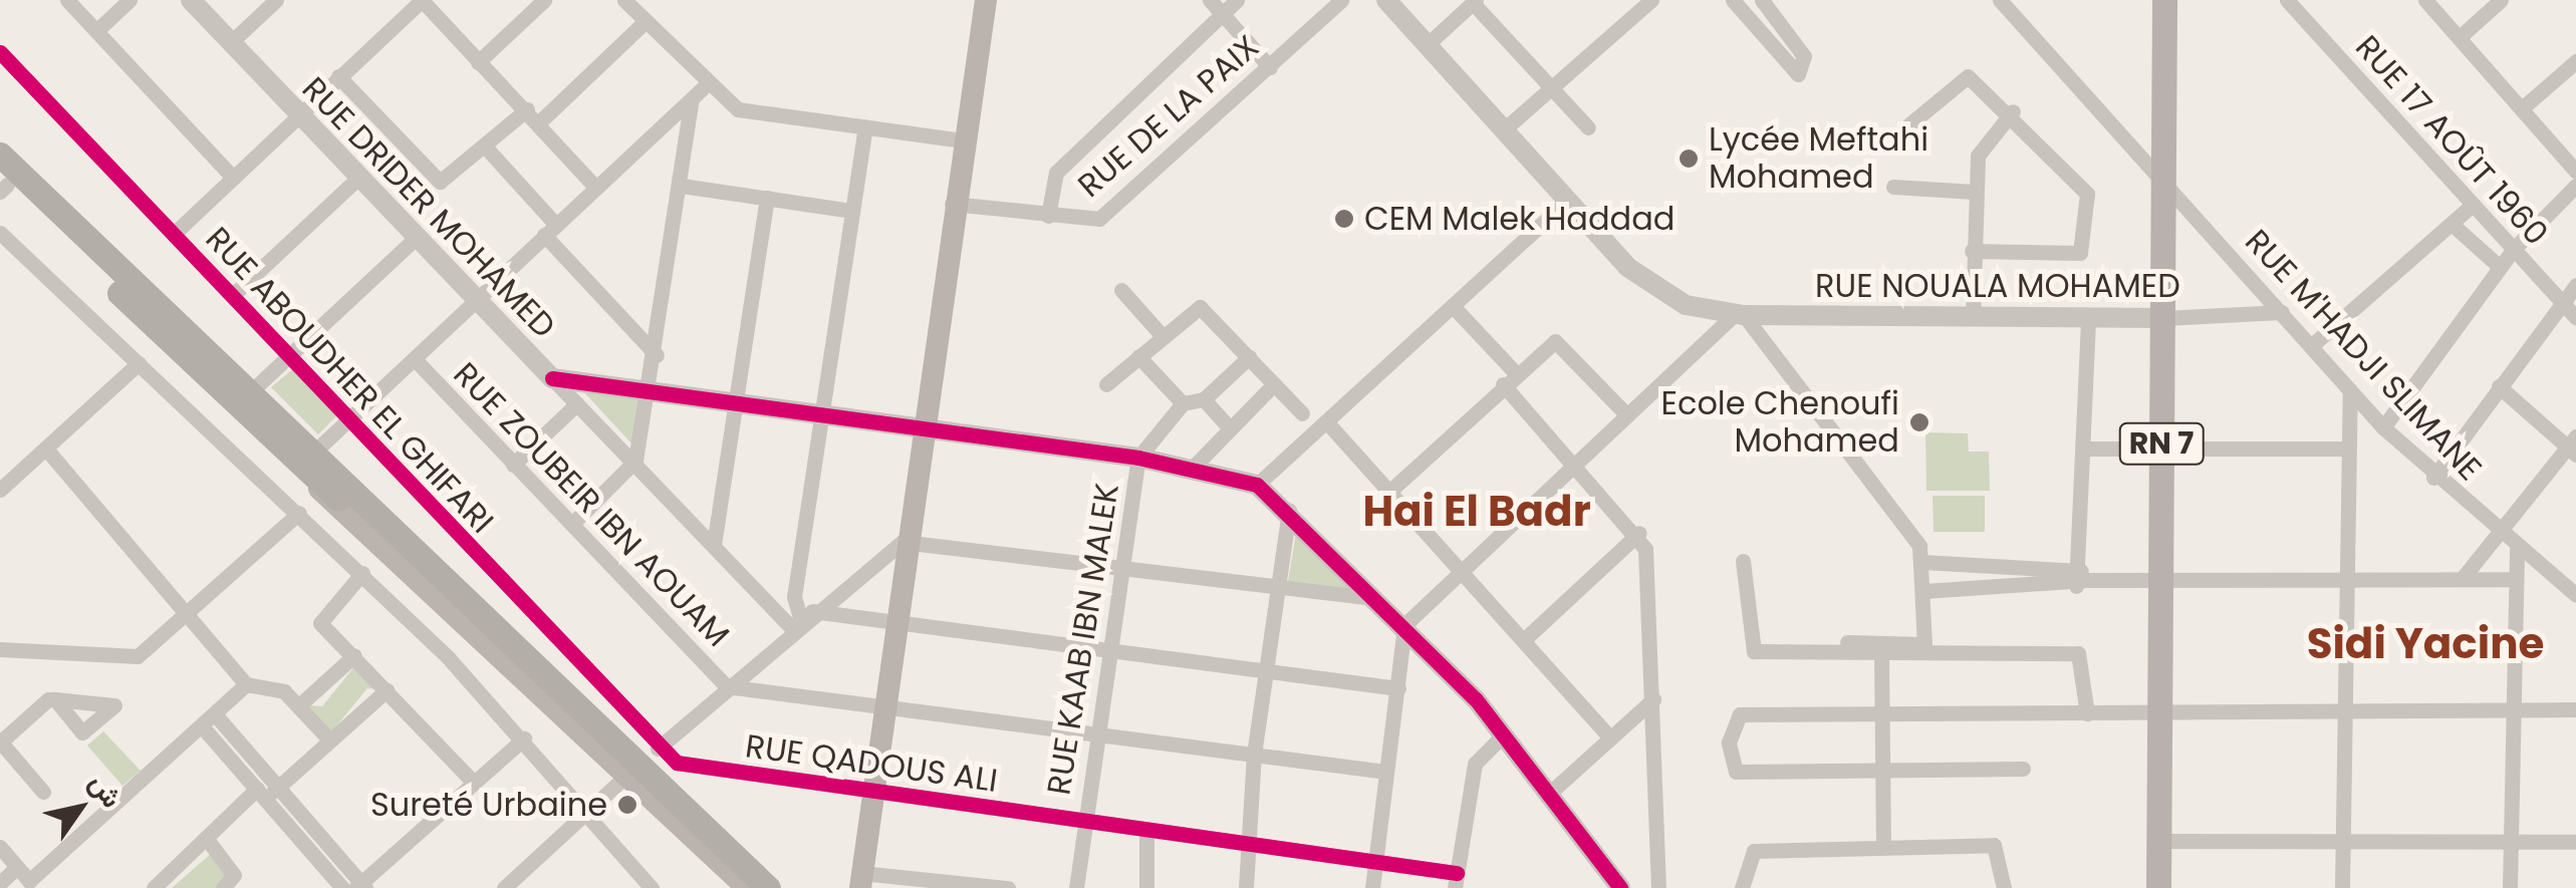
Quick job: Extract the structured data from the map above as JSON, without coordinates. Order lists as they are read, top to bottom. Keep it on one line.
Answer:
{"streets":{"main road":["RN 7"],"street":["RUE DE LA PAIX","RUE 17 AOÛT 1960","RUE DRIDER MOHAMED","RUE NOUALA MOHAMED","RUE M'HADJI SLIMANE","RUE ABOUDHER EL GHIFARI","RUE ZOUBEIR IBN AOUAM","RUE KAAB IBN MALEK","RUE QADOUS ALI"]},"crossings":[["RUE NOUALA MOHAMED","RUE M'HADJI SLIMANE"],["RUE NOUALA MOHAMED","RN 7"],["RUE M'HADJI SLIMANE","RN 7"],["RUE ABOUDHER EL GHIFARI","RUE QADOUS ALI"],["RUE KAAB IBN MALEK","RUE QADOUS ALI"]],"districts":["Hai El Badr","Sidi Yacine"],"places":["Lycée Meftahi Mohamed","CEM Malek Haddad","Ecole Chenoufi Mohamed","Sureté Urbaine"],"north":"top right"}
